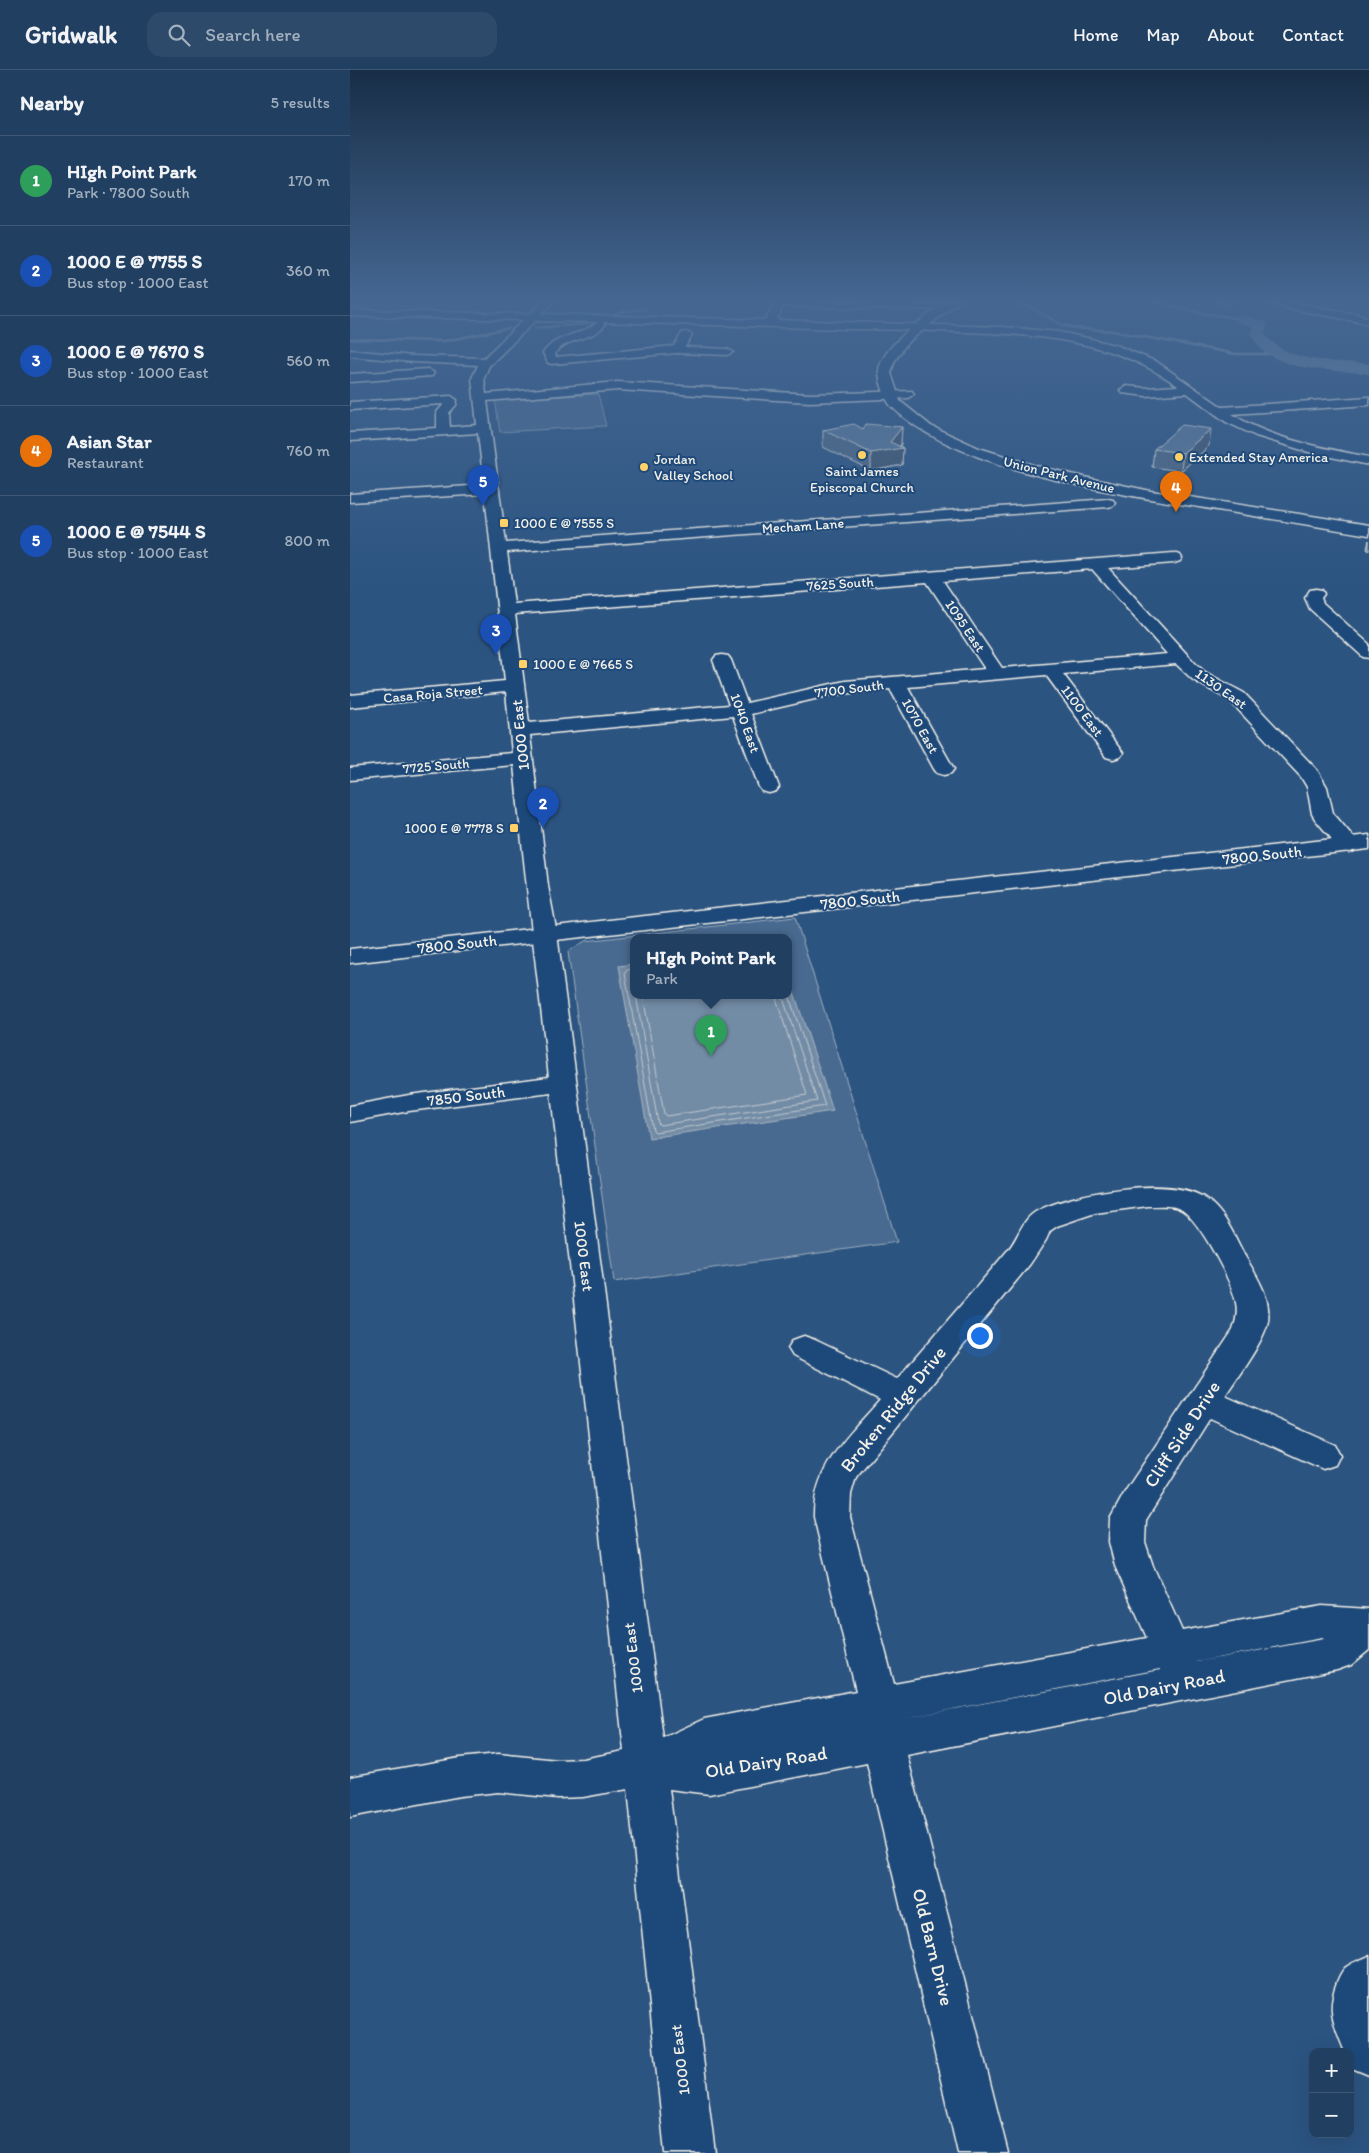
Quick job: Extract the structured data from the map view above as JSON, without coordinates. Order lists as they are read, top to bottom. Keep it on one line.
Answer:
{"streets":{"street":["Union Park Avenue","Mecham Lane","7625 South","1095 East","7700 South","1130 East","Casa Roja Street","1100 East","1040 East","1070 East","1000 East","7725 South","7800 South","7850 South","Broken Ridge Drive","Cliff Side Drive","Old Dairy Road","Old Barn Drive"]},"crossings":[["Mecham Lane","1000 East"],["7625 South","1095 East"],["7625 South","1130 East"],["7625 South","1000 East"],["1095 East","7700 South"],["7700 South","1130 East"],["7700 South","1100 East"],["7700 South","1040 East"],["7700 South","1070 East"],["7700 South","1000 East"],["1130 East","7800 South"],["Casa Roja Street","1000 East"],["1000 East","7725 South"],["1000 East","7800 South"],["1000 East","7850 South"],["1000 East","Old Dairy Road"],["Broken Ridge Drive","Cliff Side Drive"],["Broken Ridge Drive","Old Dairy Road"],["Broken Ridge Drive","Old Barn Drive"],["Cliff Side Drive","Old Dairy Road"],["Old Dairy Road","Old Barn Drive"]],"places":{"other":["Saint James Episcopal Church","Extended Stay America","Jordan Valley School"],"transit":["1000 E @ 7555 S","1000 E @ 7665 S","1000 E @ 7778 S"]},"page":{"header":"Gridwalk","search":"Search here","nav":["Home","Map","About","Contact"],"heading":["Nearby","5 results"],"list":[{"mark":"1","name":"HIgh Point Park","note":"Park · 7800 South","value":"170 m"},{"mark":"2","name":"1000 E @ 7755 S","note":"Bus stop · 1000 East","value":"360 m"},{"mark":"3","name":"1000 E @ 7670 S","note":"Bus stop · 1000 East","value":"560 m"},{"mark":"4","name":"Asian Star","note":"Restaurant","value":"760 m"},{"mark":"5","name":"1000 E @ 7544 S","note":"Bus stop · 1000 East","value":"800 m"}],"pins":["5","4","3","2","1"],"popup":["HIgh Point Park","Park"],"map_buttons":["+","−"]}}
